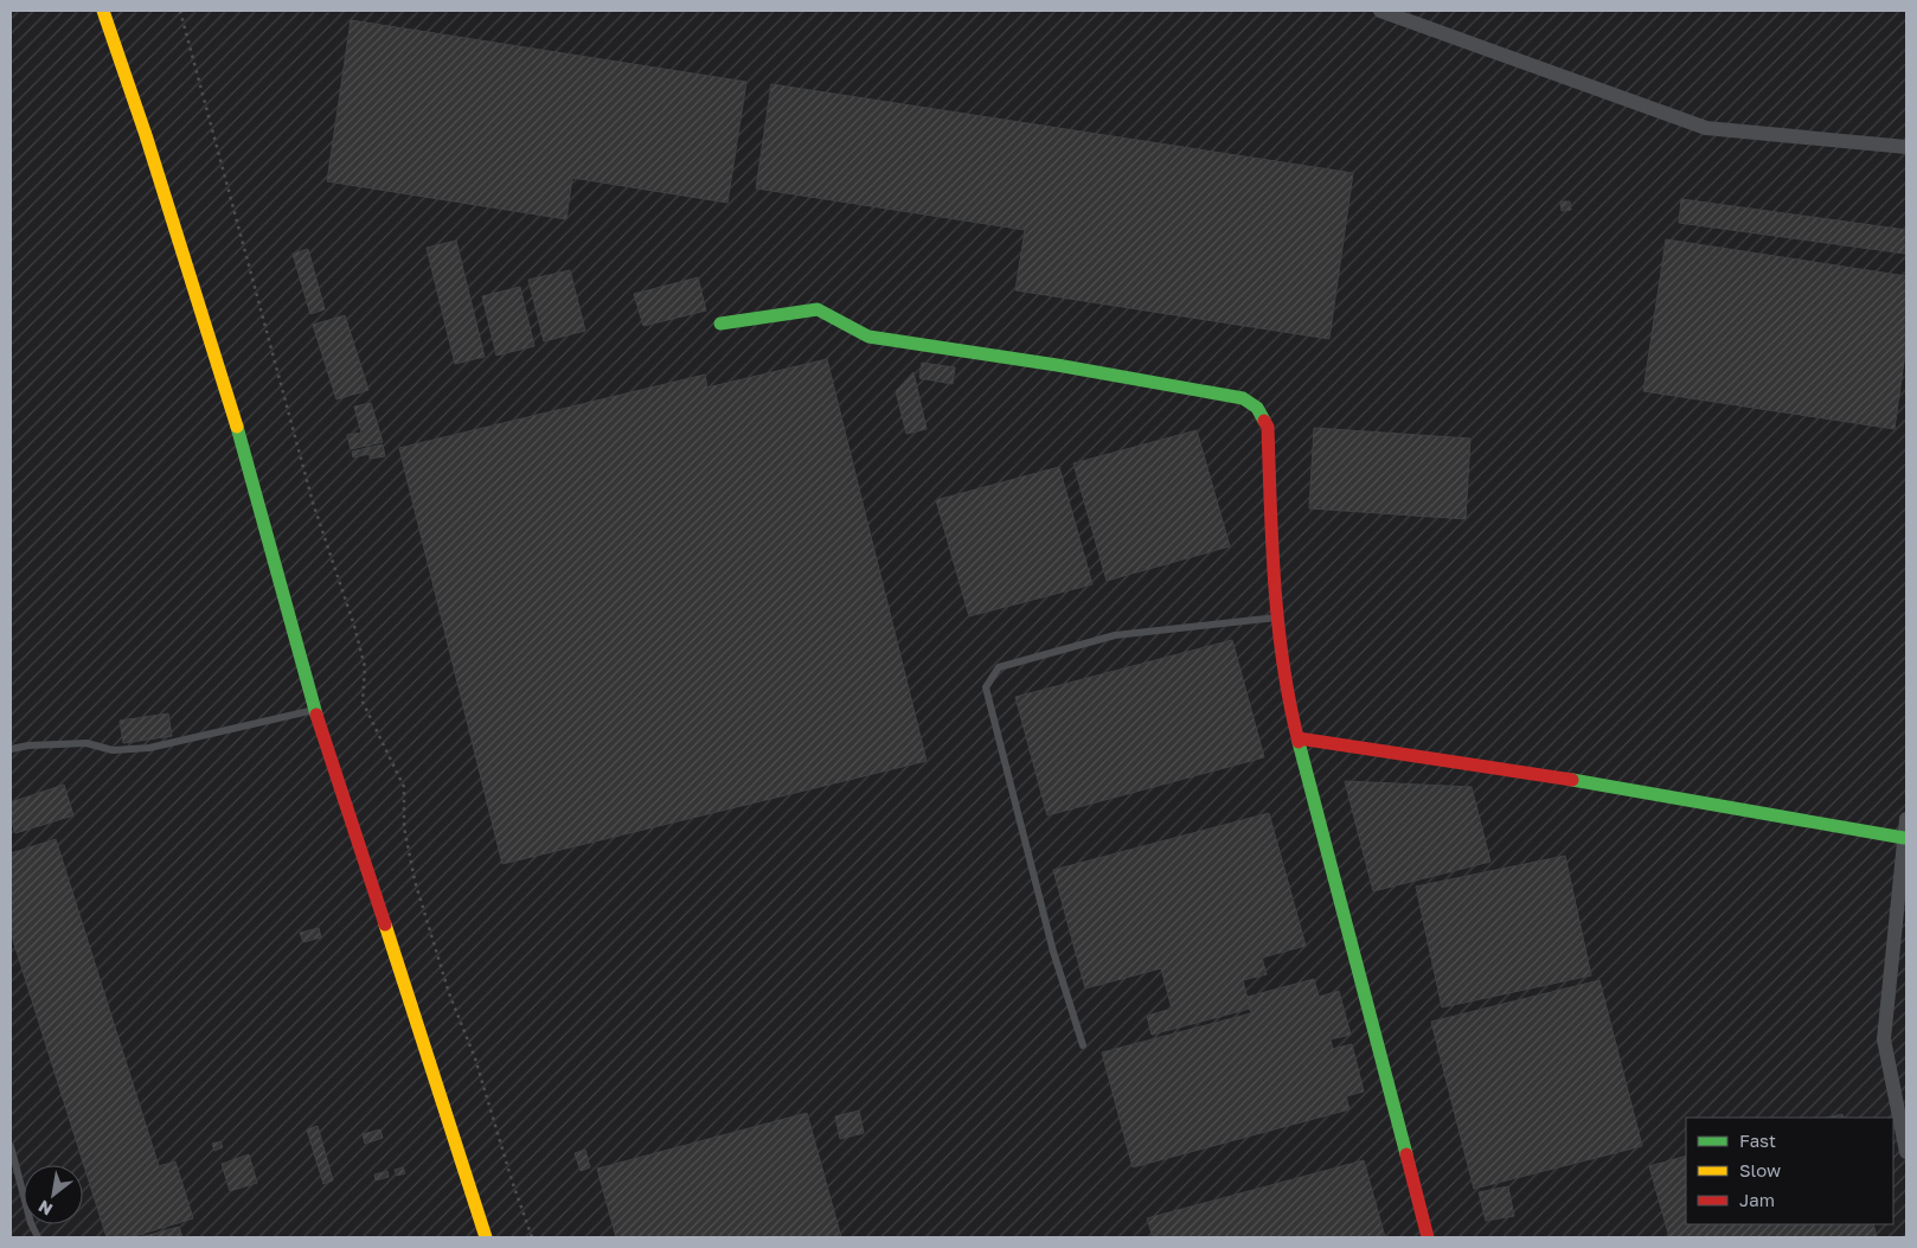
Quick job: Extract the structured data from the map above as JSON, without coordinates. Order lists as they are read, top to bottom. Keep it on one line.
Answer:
{"legend":["Fast","Slow","Jam"],"north":"bottom left"}
